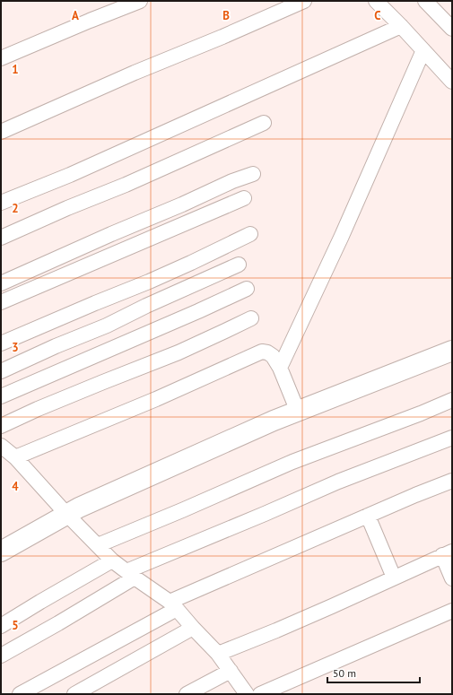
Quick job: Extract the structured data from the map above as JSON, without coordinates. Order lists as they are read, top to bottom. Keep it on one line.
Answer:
{"scale_bar":"50 m","grid":{"columns":["A","B","C"],"rows":["1","2","3","4","5"]}}
